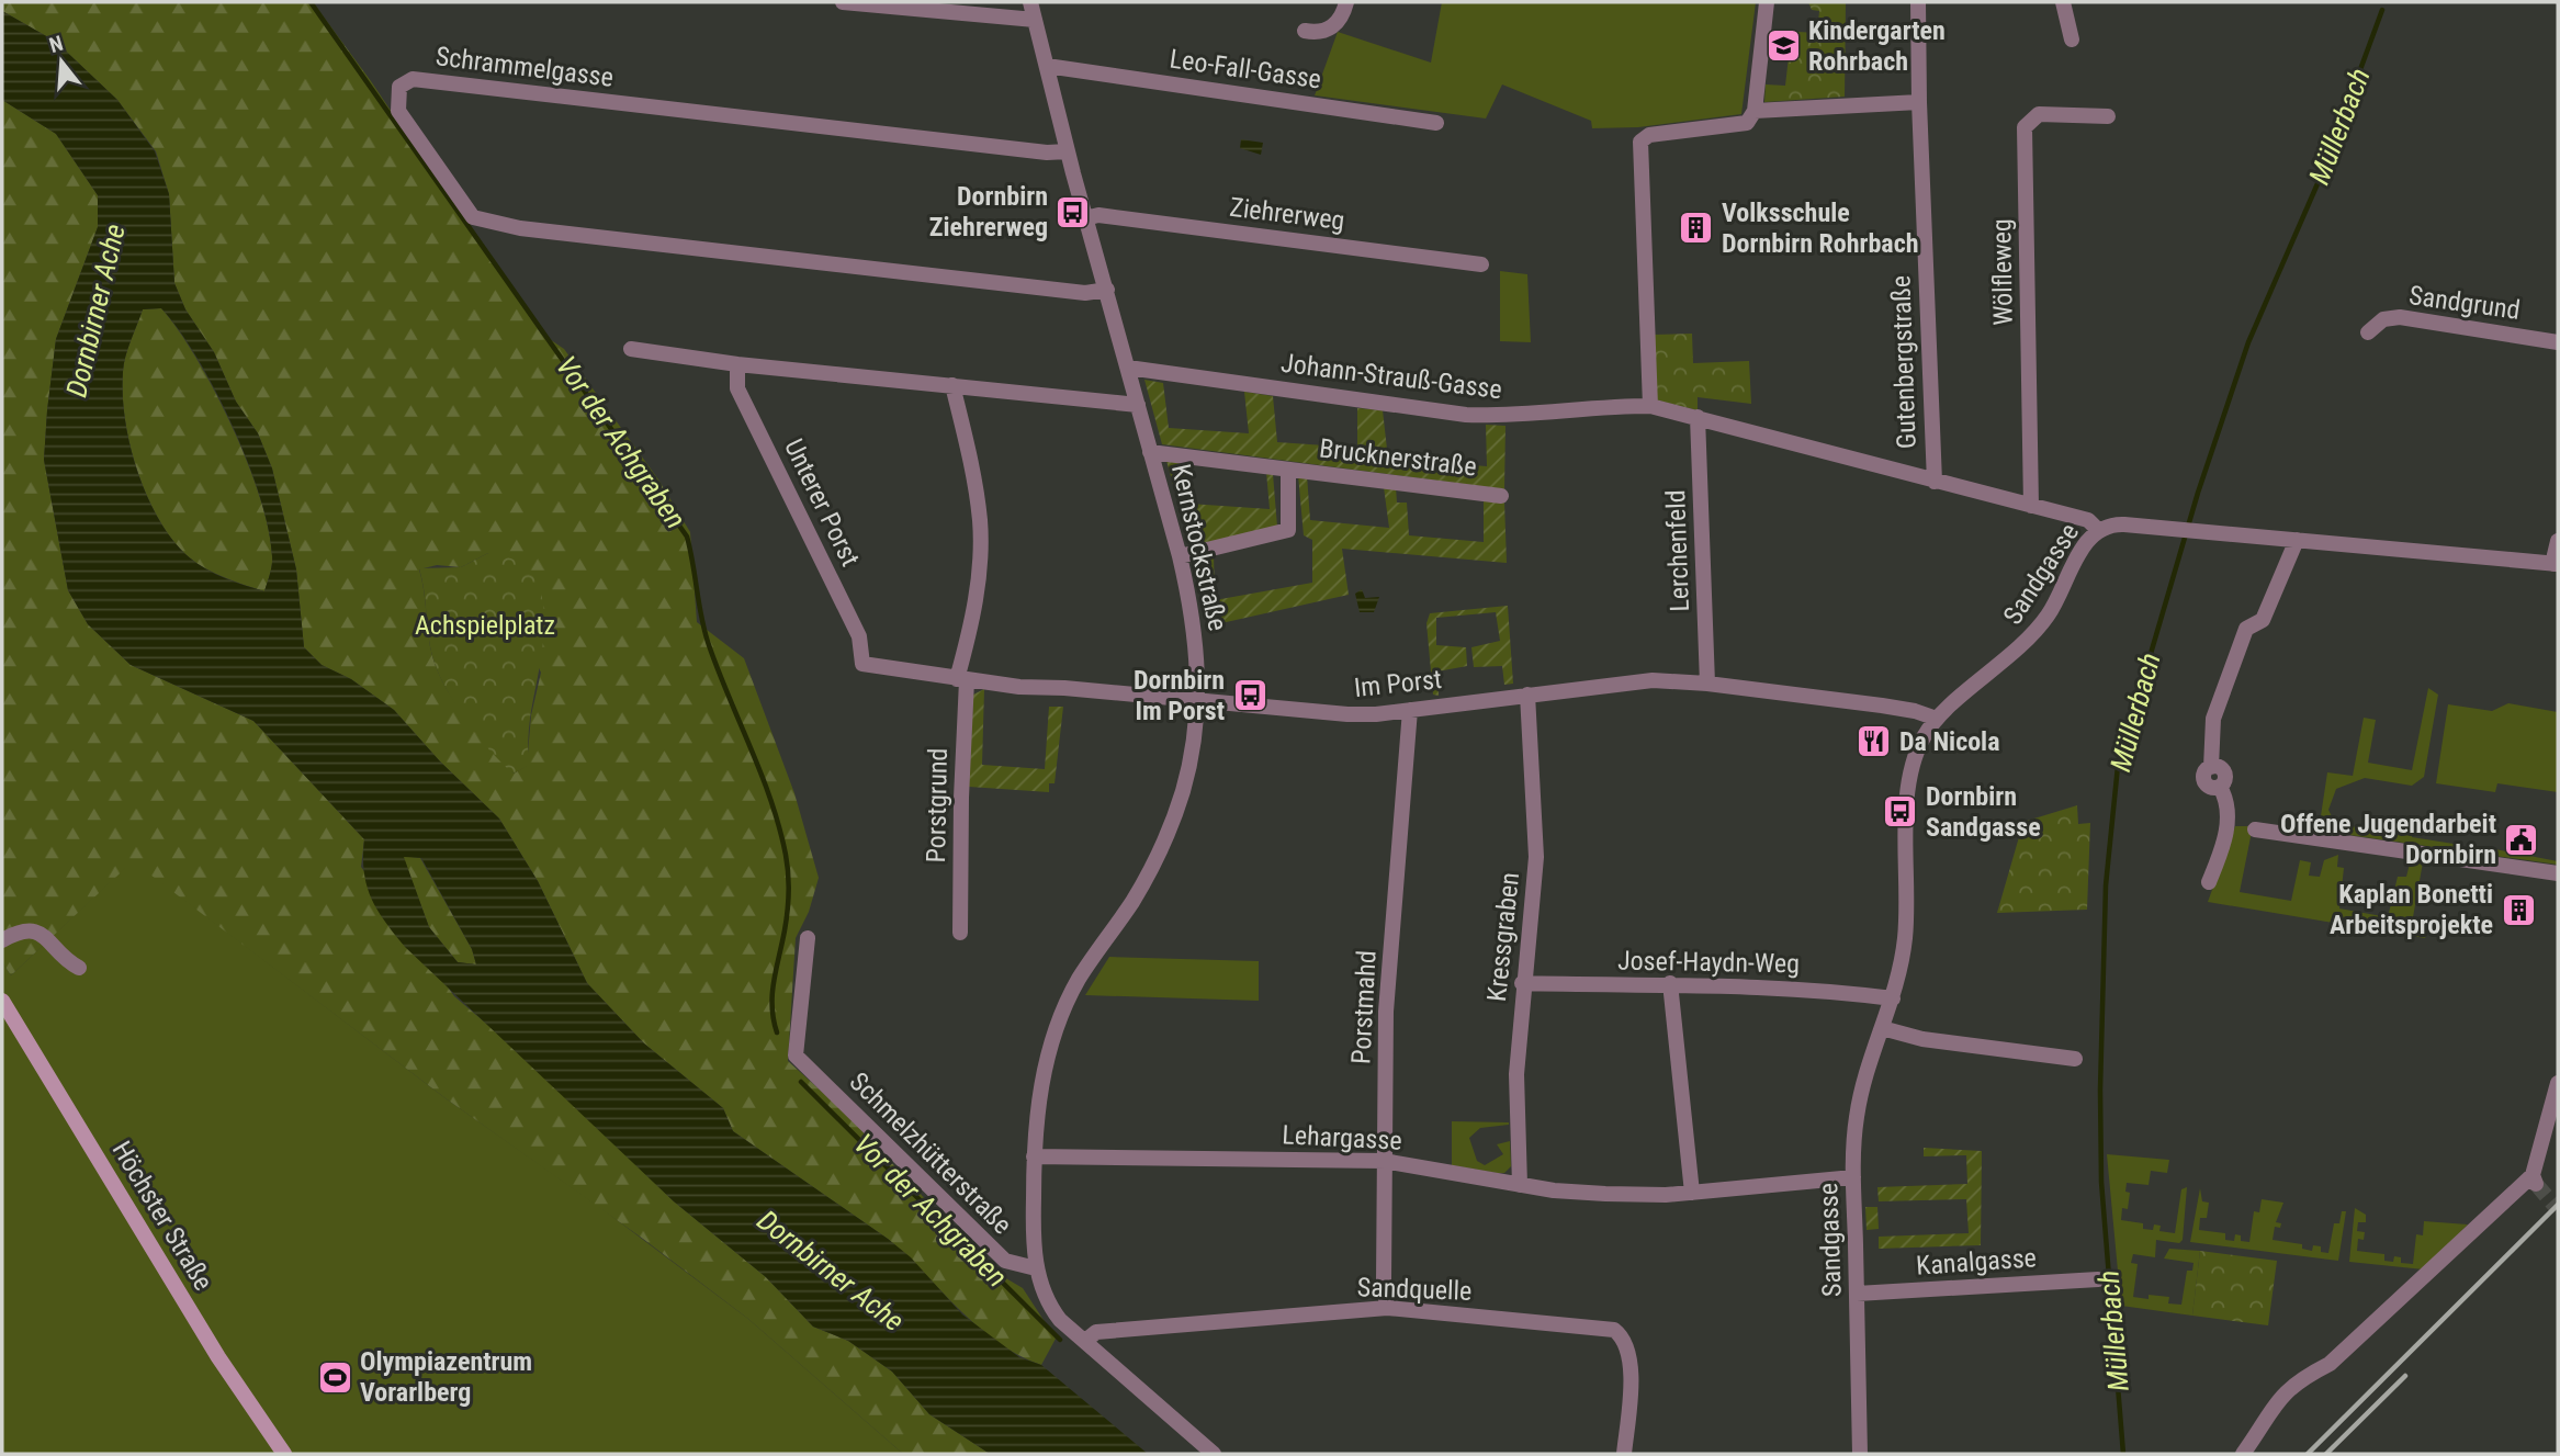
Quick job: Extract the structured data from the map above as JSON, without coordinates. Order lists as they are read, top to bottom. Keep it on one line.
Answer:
{"streets":{"main road":["Höchster Straße"],"street":["Schrammelgasse","Leo-Fall-Gasse","Ziehrerweg","Wölfleweg","Sandgrund","Gutenbergstraße","Johann-Strauß-Gasse","Brucknerstraße","Unterer Porst","Kernstockstraße","Lerchenfeld","Sandgasse","Im Porst","Porstgrund","Kressgraben","Josef-Haydn-Weg","Porstmahd","Lehargasse","Schmelzhütterstraße","Kanalgasse","Sandquelle"]},"crossings":[["Schrammelgasse","Kernstockstraße"],["Leo-Fall-Gasse","Kernstockstraße"],["Ziehrerweg","Kernstockstraße"],["Wölfleweg","Johann-Strauß-Gasse"],["Gutenbergstraße","Johann-Strauß-Gasse"],["Johann-Strauß-Gasse","Kernstockstraße"],["Johann-Strauß-Gasse","Lerchenfeld"],["Johann-Strauß-Gasse","Sandgasse"],["Brucknerstraße","Kernstockstraße"],["Unterer Porst","Im Porst"],["Kernstockstraße","Im Porst"],["Kernstockstraße","Lehargasse"],["Kernstockstraße","Schmelzhütterstraße"],["Lerchenfeld","Im Porst"],["Sandgasse","Im Porst"],["Sandgasse","Josef-Haydn-Weg"],["Sandgasse","Lehargasse"],["Sandgasse","Kanalgasse"],["Im Porst","Porstgrund"],["Im Porst","Kressgraben"],["Im Porst","Porstmahd"],["Kressgraben","Josef-Haydn-Weg"],["Kressgraben","Lehargasse"],["Porstmahd","Lehargasse"],["Porstmahd","Sandquelle"]],"water":["Müllerbach","Dornbirner Ache","Vor der Achgraben"],"parks":["Achspielplatz"],"places":{"school or university":["Kindergarten Rohrbach"],"bus stop":["Dornbirn Ziehrerweg","Dornbirn Im Porst","Dornbirn Sandgasse"],"building":["Volksschule Dornbirn Rohrbach","Kaplan Bonetti Arbeitsprojekte"],"restaurant":["Da Nicola"],"public building":["Offene Jugendarbeit Dornbirn"],"sports":["Olympiazentrum Vorarlberg"]},"north":"top"}
